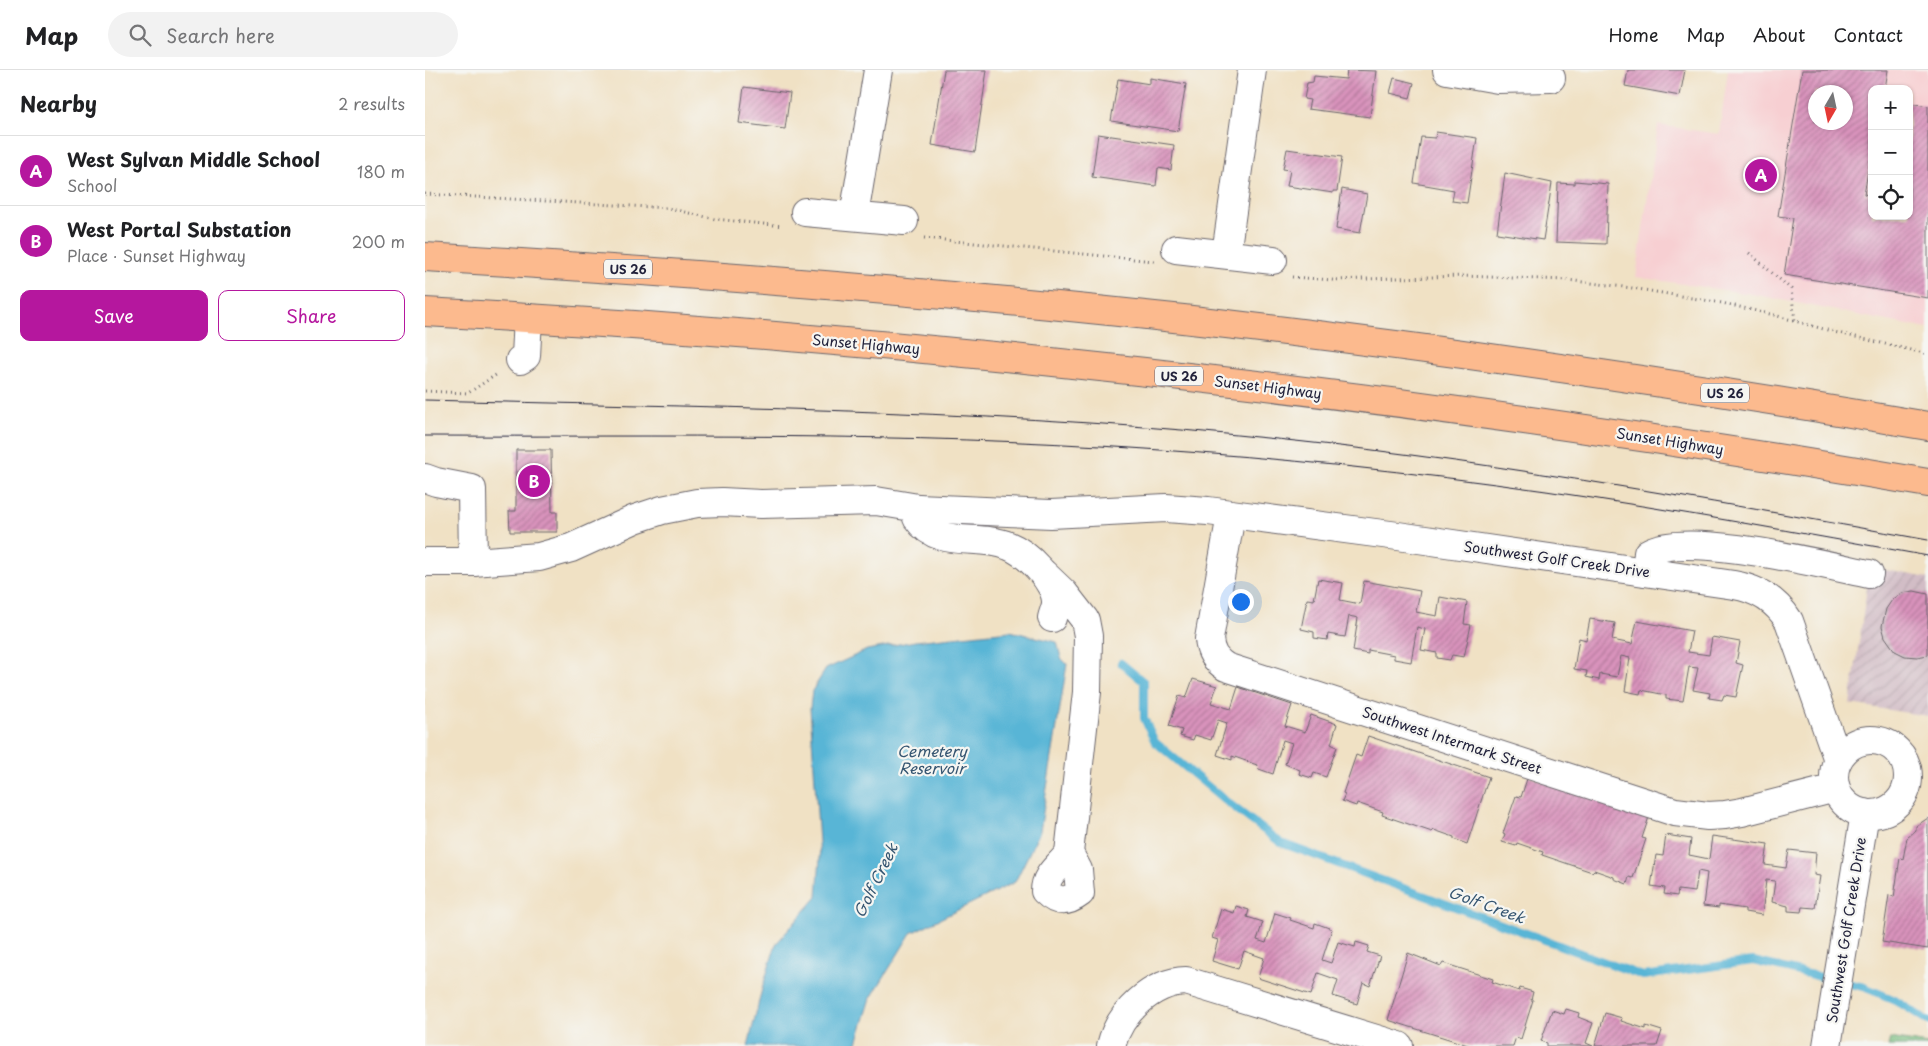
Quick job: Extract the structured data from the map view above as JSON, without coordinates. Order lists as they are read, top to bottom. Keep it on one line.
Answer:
{"streets":{"highway":["US 26","Sunset Highway"],"street":["Southwest Golf Creek Drive","Southwest Intermark Street"]},"crossings":[["Southwest Golf Creek Drive","Southwest Intermark Street"]],"water":["Cemetery Reservoir","Golf Creek"],"north":"bottom","page":{"header":"Map","search":"Search here","nav":["Home","Map","About","Contact"],"heading":["Nearby","2 results"],"map_buttons":["+","−"],"list":[{"mark":"A","name":"West Sylvan Middle School","note":"School","value":"180 m"},{"mark":"B","name":"West Portal Substation","note":"Place · Sunset Highway","value":"200 m"}],"pins":["A","B"],"buttons":["Save","Share"]}}
